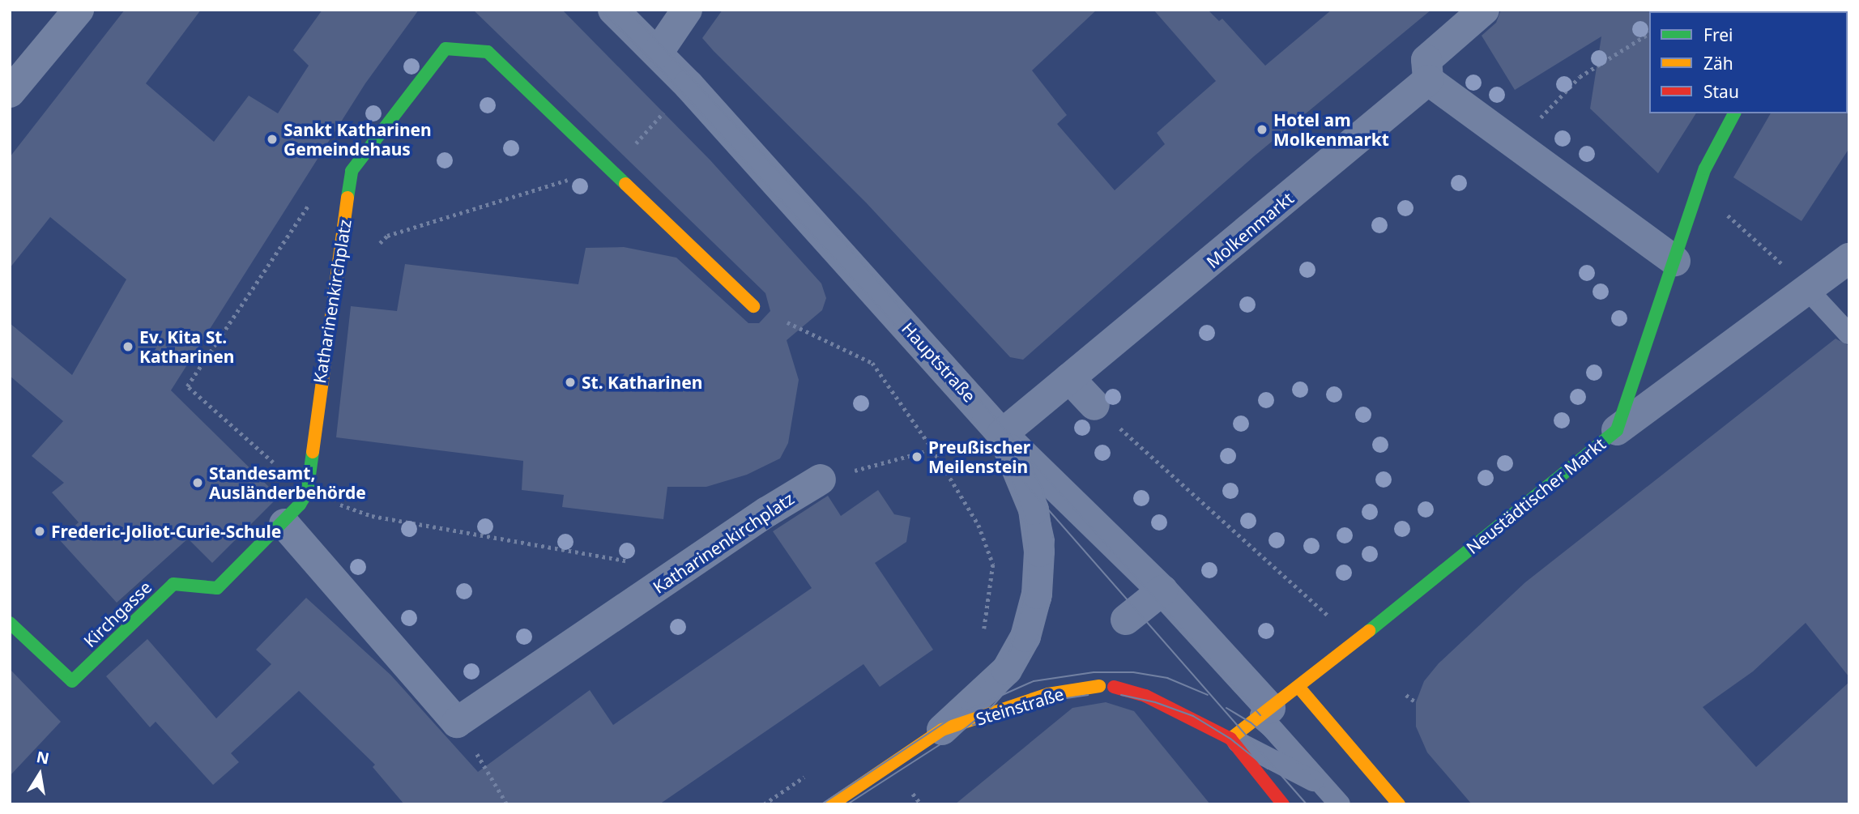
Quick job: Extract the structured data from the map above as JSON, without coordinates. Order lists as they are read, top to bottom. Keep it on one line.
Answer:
{"streets":{"street":["Molkenmarkt","Katharinenkirchplatz","Hauptstraße","Neustädtischer Markt","Kirchgasse","Steinstraße"]},"crossings":[["Molkenmarkt","Hauptstraße"],["Molkenmarkt","Steinstraße"],["Katharinenkirchplatz","Kirchgasse"],["Hauptstraße","Neustädtischer Markt"],["Hauptstraße","Steinstraße"]],"places":["Hotel am Molkenmarkt","Sankt Katharinen Gemeindehaus","Ev. Kita St. Katharinen","St. Katharinen","Preußischer Meilenstein","Standesamt, Ausländerbehörde","Frederic-Joliot-Curie-Schule"],"legend":["Frei","Zäh","Stau"],"north":"top"}
